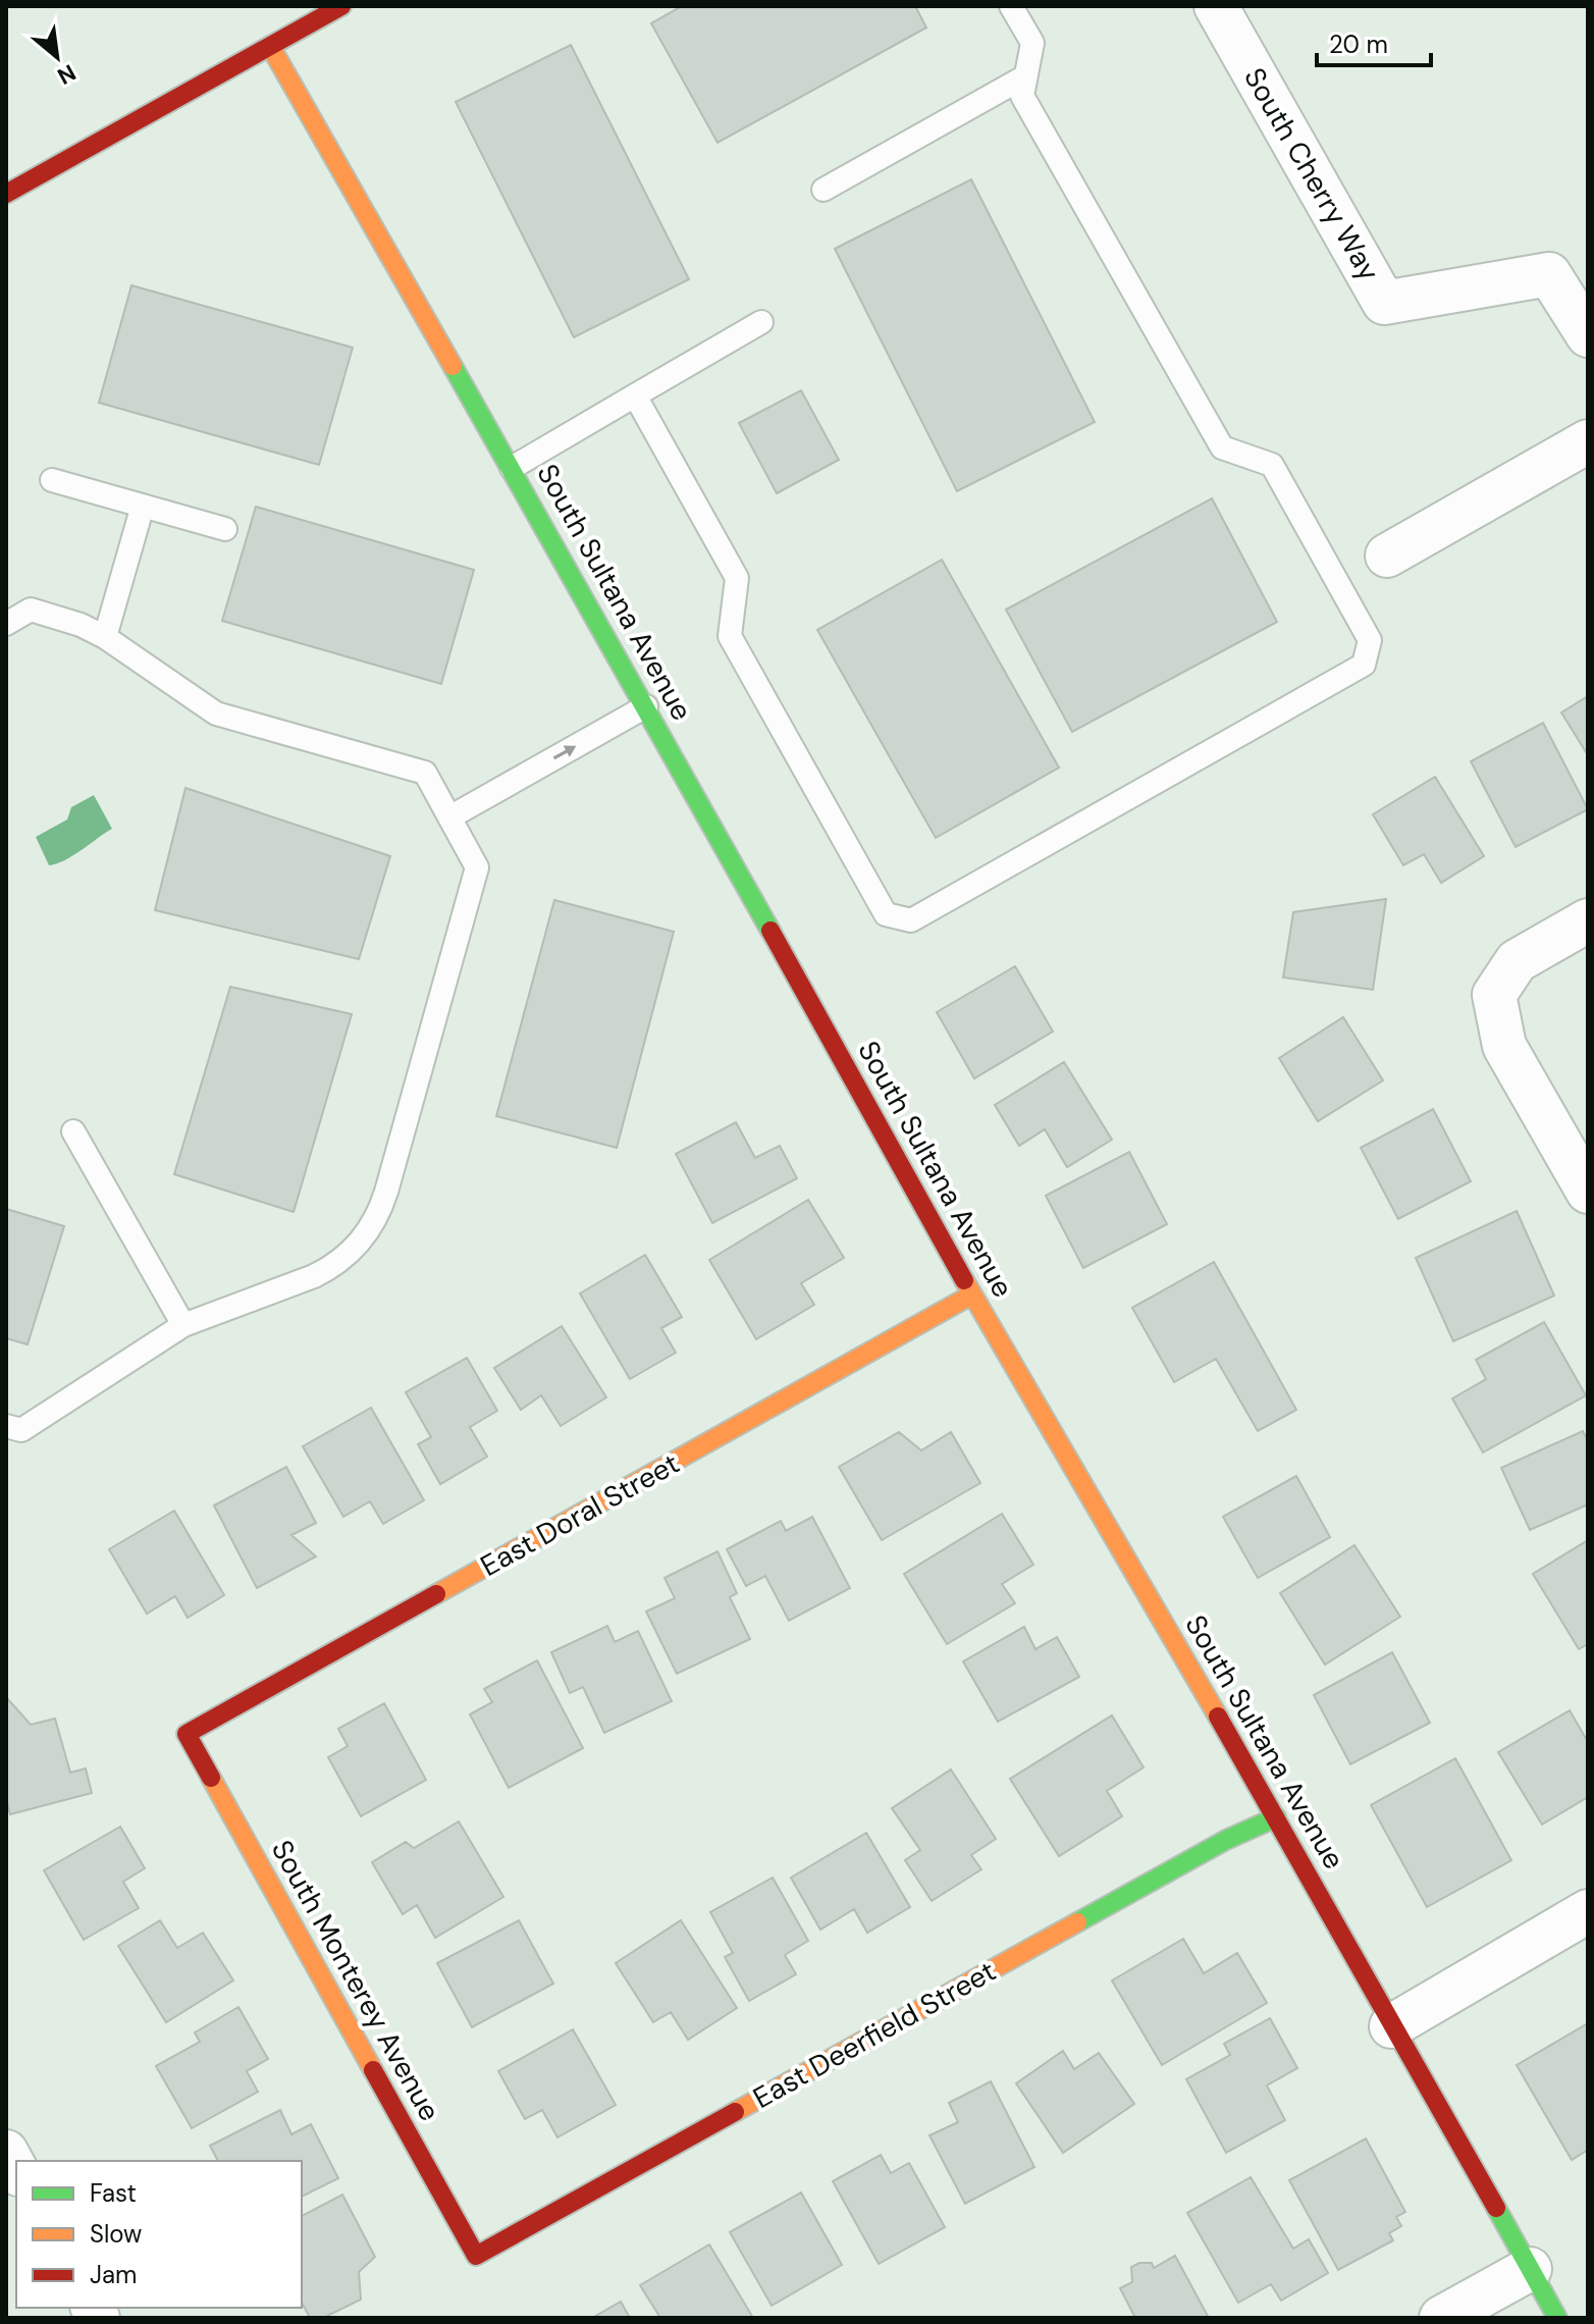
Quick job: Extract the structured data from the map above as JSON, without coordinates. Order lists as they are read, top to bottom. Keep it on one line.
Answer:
{"streets":{"street":["South Cherry Way","South Sultana Avenue","East Doral Street","South Monterey Avenue","East Deerfield Street"]},"crossings":[["South Sultana Avenue","East Doral Street"],["South Sultana Avenue","East Deerfield Street"],["East Doral Street","South Monterey Avenue"],["South Monterey Avenue","East Deerfield Street"]],"legend":["Fast","Slow","Jam"],"scale_bar":"20 m","north":"bottom right"}
